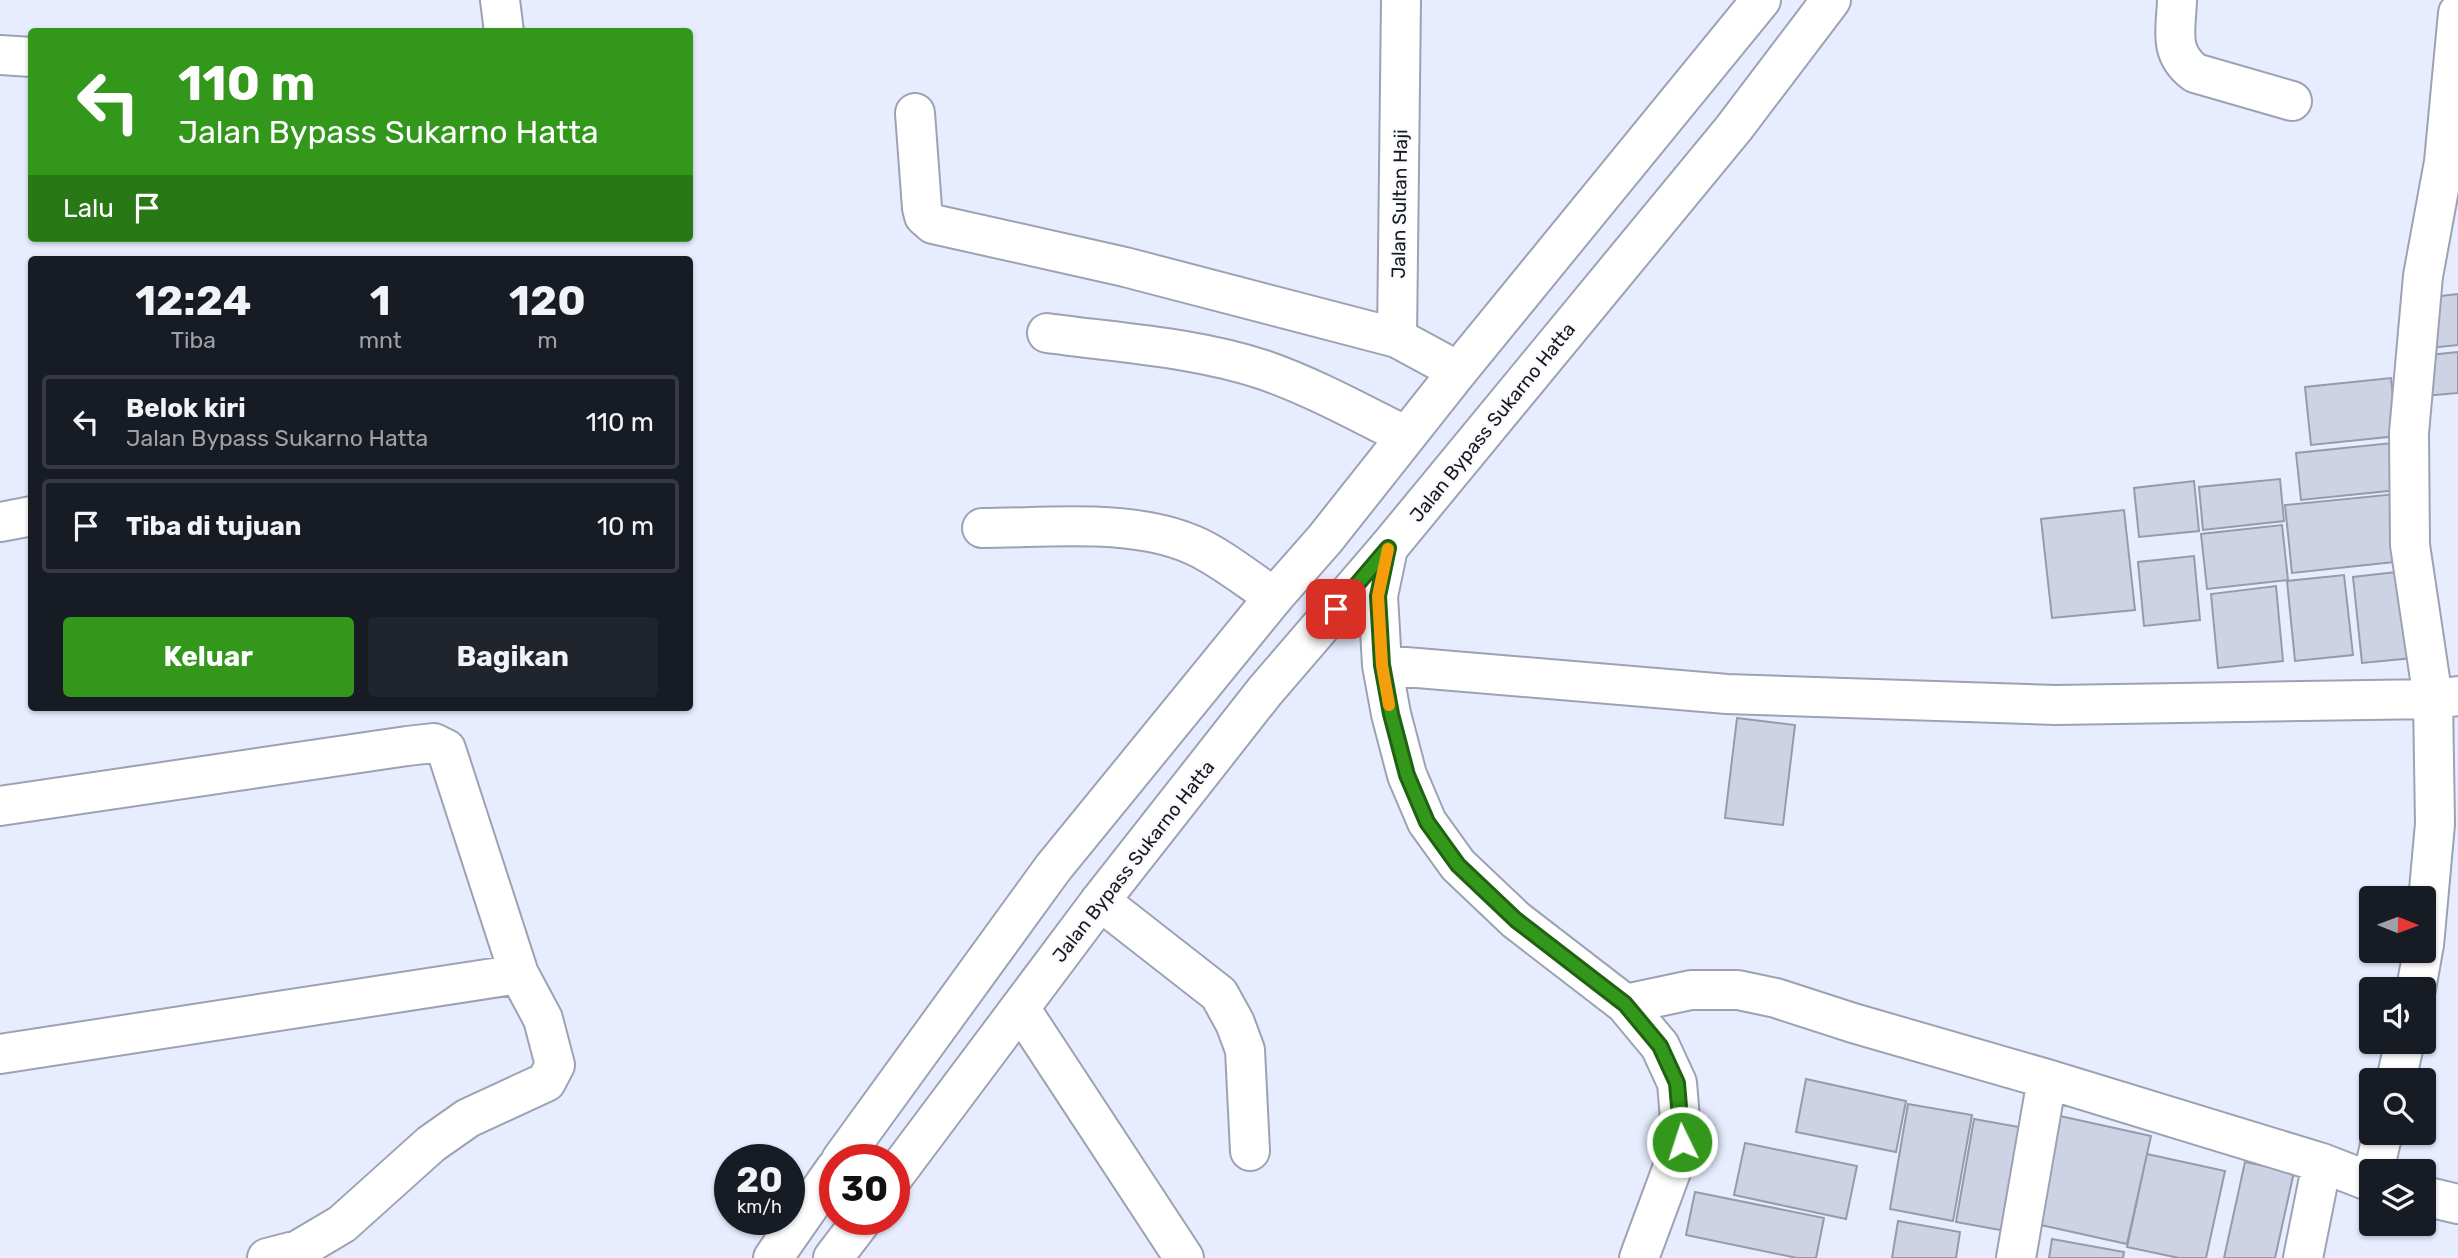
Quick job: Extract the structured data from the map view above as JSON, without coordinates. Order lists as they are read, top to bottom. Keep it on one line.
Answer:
{"streets":{"main road":["Jalan Sultan Haji","Jalan Bypass Sukarno Hatta"]},"north":"right","page":{"turn":["110 m","Jalan Bypass Sukarno Hatta"],"then":"Lalu","eta":["12:24","Tiba","1","mnt","120","m"],"list":[{"name":"Belok kiri","note":"Jalan Bypass Sukarno Hatta","value":"110 m"},{"name":"Tiba di tujuan","value":"10 m"}],"buttons":["Keluar","Bagikan"],"speed":"20 km/h","limit":"30"}}
